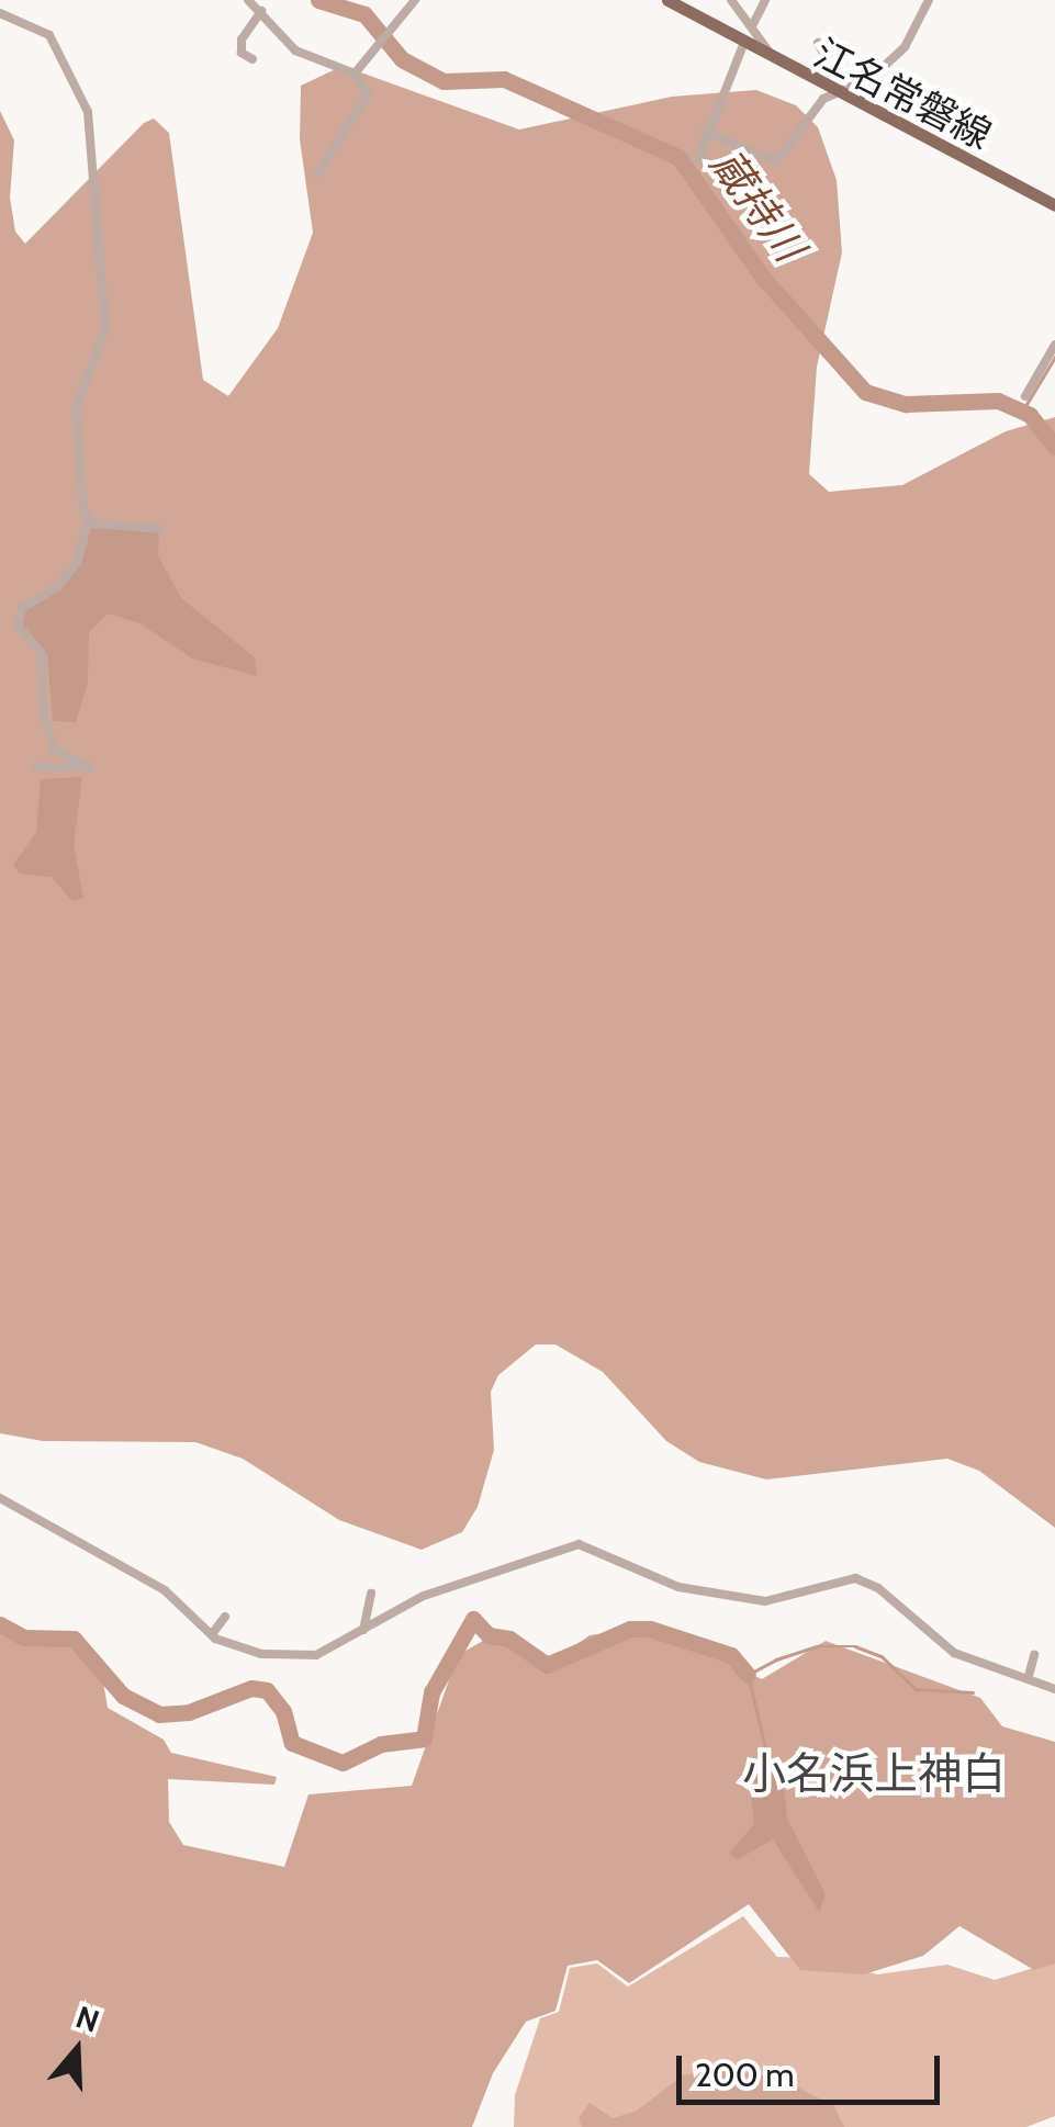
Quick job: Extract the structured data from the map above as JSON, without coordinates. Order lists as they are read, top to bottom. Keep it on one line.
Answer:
{"streets":{"main road":["江名常磐線"]},"districts":["小名浜上神白"],"water":["蔵持川"],"scale_bar":"200 m","north":"top"}
